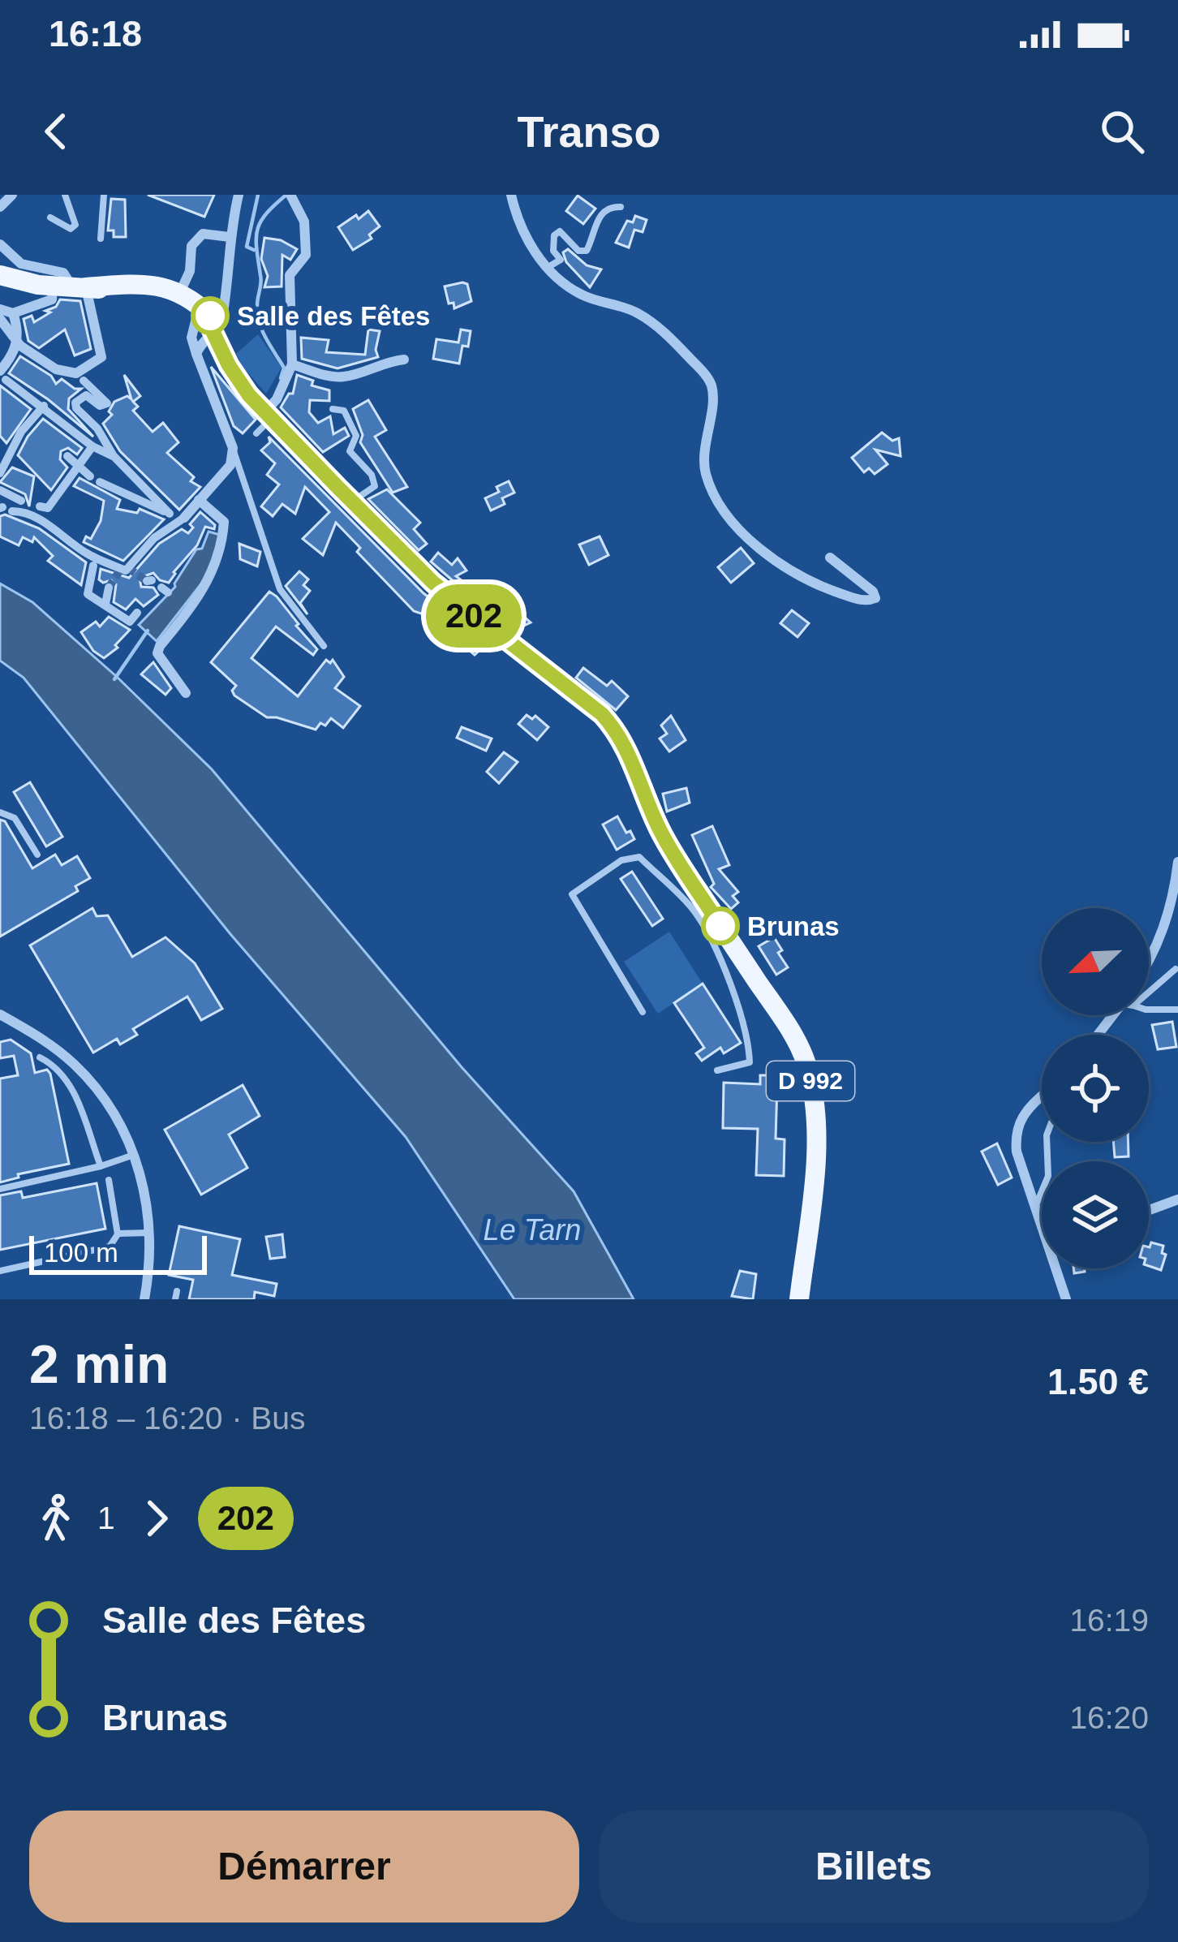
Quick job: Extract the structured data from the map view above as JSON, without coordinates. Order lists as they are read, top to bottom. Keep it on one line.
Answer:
{"streets":{"main road":["D 992"]},"water":["Le Tarn"],"places":["Salle des Fêtes","Brunas"],"lines":["bus line 202"],"scale_bar":"100 m","north":"bottom left","page":{"status":"16:18","header":"Transo","on_map":"202","scale":"100 m","heading":["2 min","16:18 – 16:20 · Bus","1.50 €"],"legs":["1","202"],"list":[{"name":"Salle des Fêtes","value":"16:19"},{"name":"Brunas","value":"16:20"}],"buttons":["Démarrer","Billets"]}}
